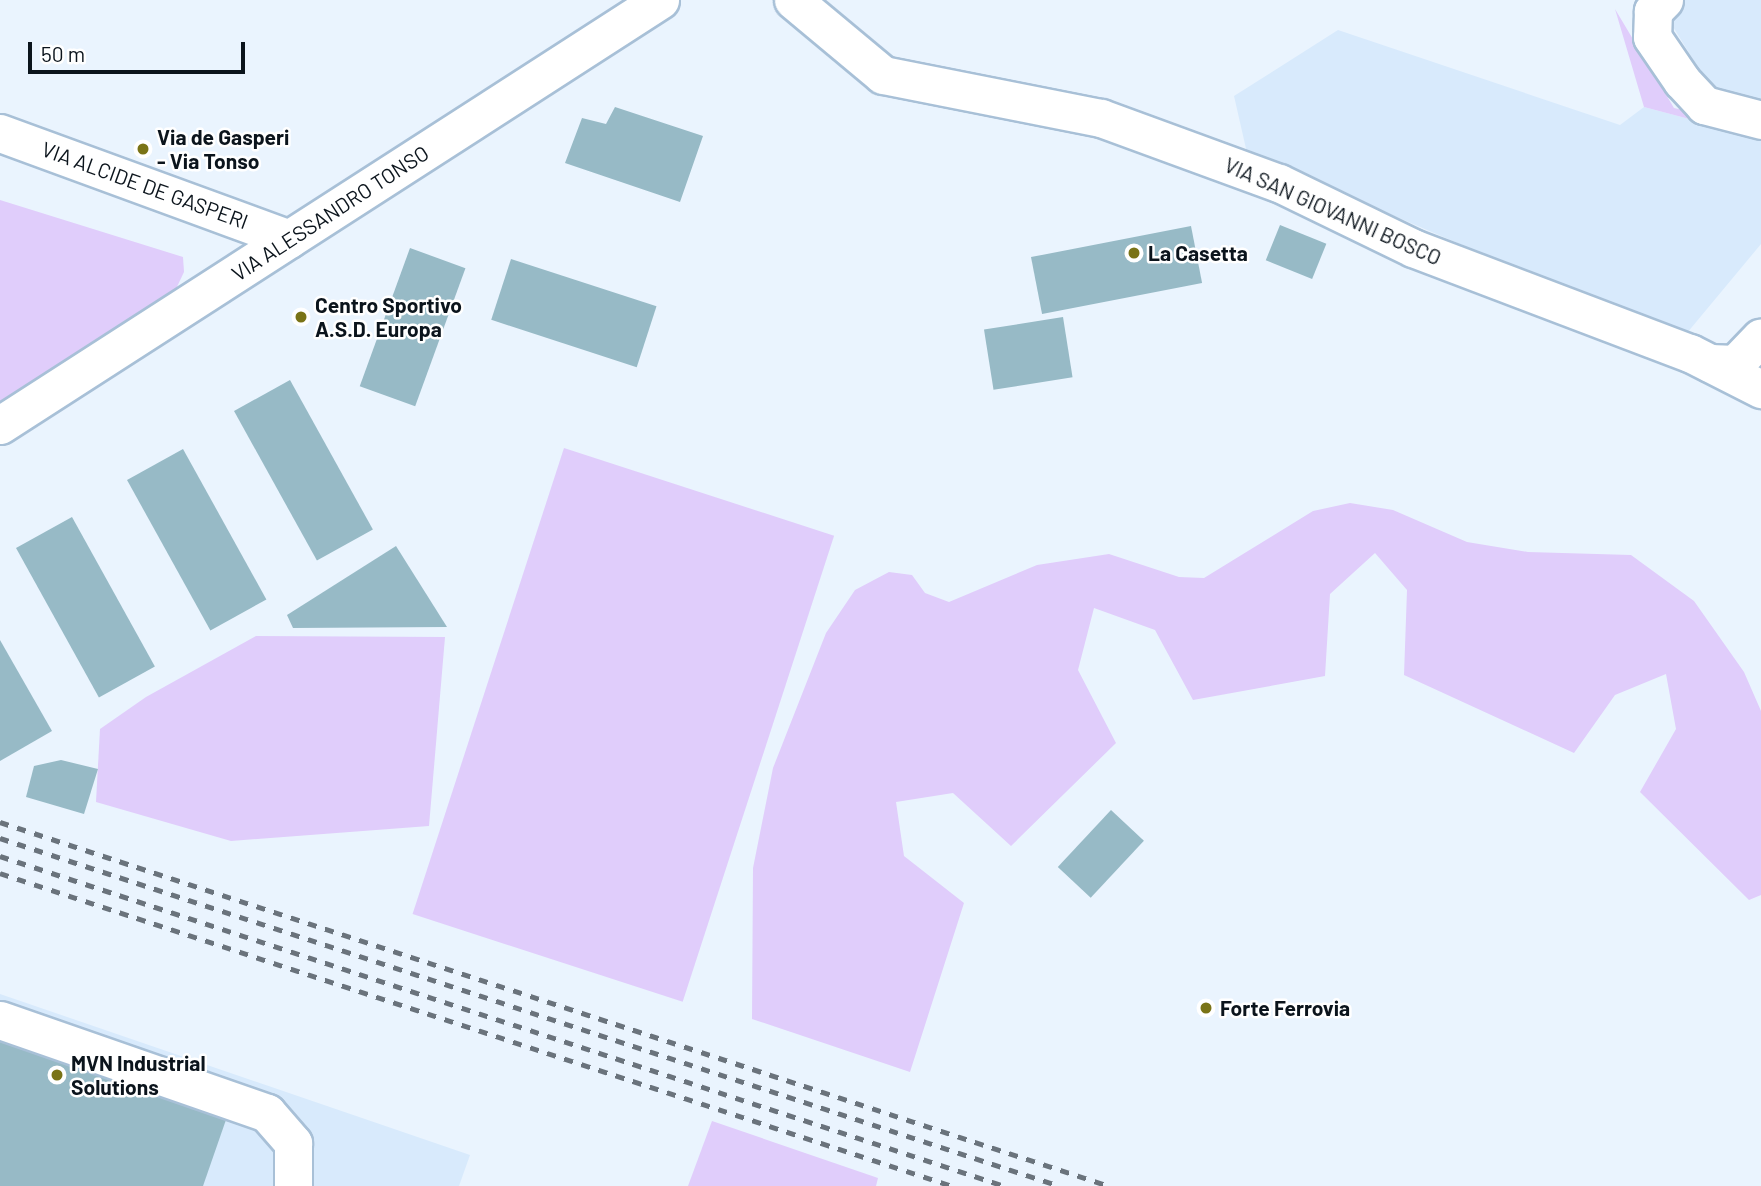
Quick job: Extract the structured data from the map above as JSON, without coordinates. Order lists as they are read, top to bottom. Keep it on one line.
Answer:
{"streets":{"street":["VIA ALCIDE DE GASPERI","VIA SAN GIOVANNI BOSCO","VIA ALESSANDRO TONSO"]},"crossings":[["VIA ALCIDE DE GASPERI","VIA ALESSANDRO TONSO"]],"places":["Via de Gasperi - Via Tonso","La Casetta","Centro Sportivo A.S.D. Europa","Forte Ferrovia","MVN Industrial Solutions"],"scale_bar":"50 m"}
